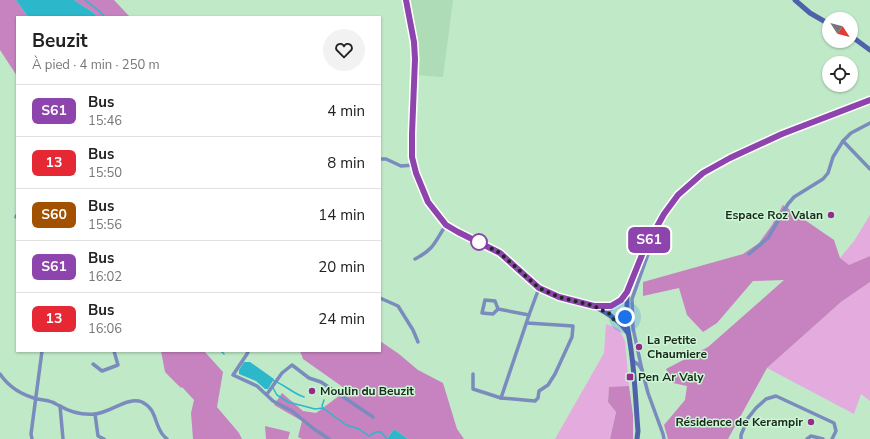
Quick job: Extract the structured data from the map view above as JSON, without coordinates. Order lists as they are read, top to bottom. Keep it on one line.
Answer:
{"places":{"other":["Espace Roz Valan","La Petite Chaumiere","Moulin du Beuzit","Résidence de Kerampir"],"transit":["Pen Ar Valy"]},"lines":["bus line S61"],"north":"bottom right","page":{"on_map":"S61","heading":["Beuzit","À pied · 4 min · 250 m"],"list":[{"mark":"S61","name":"Bus","note":"15:46","value":"4 min"},{"mark":"13","name":"Bus","note":"15:50","value":"8 min"},{"mark":"S60","name":"Bus","note":"15:56","value":"14 min"},{"mark":"S61","name":"Bus","note":"16:02","value":"20 min"},{"mark":"13","name":"Bus","note":"16:06","value":"24 min"}]}}
